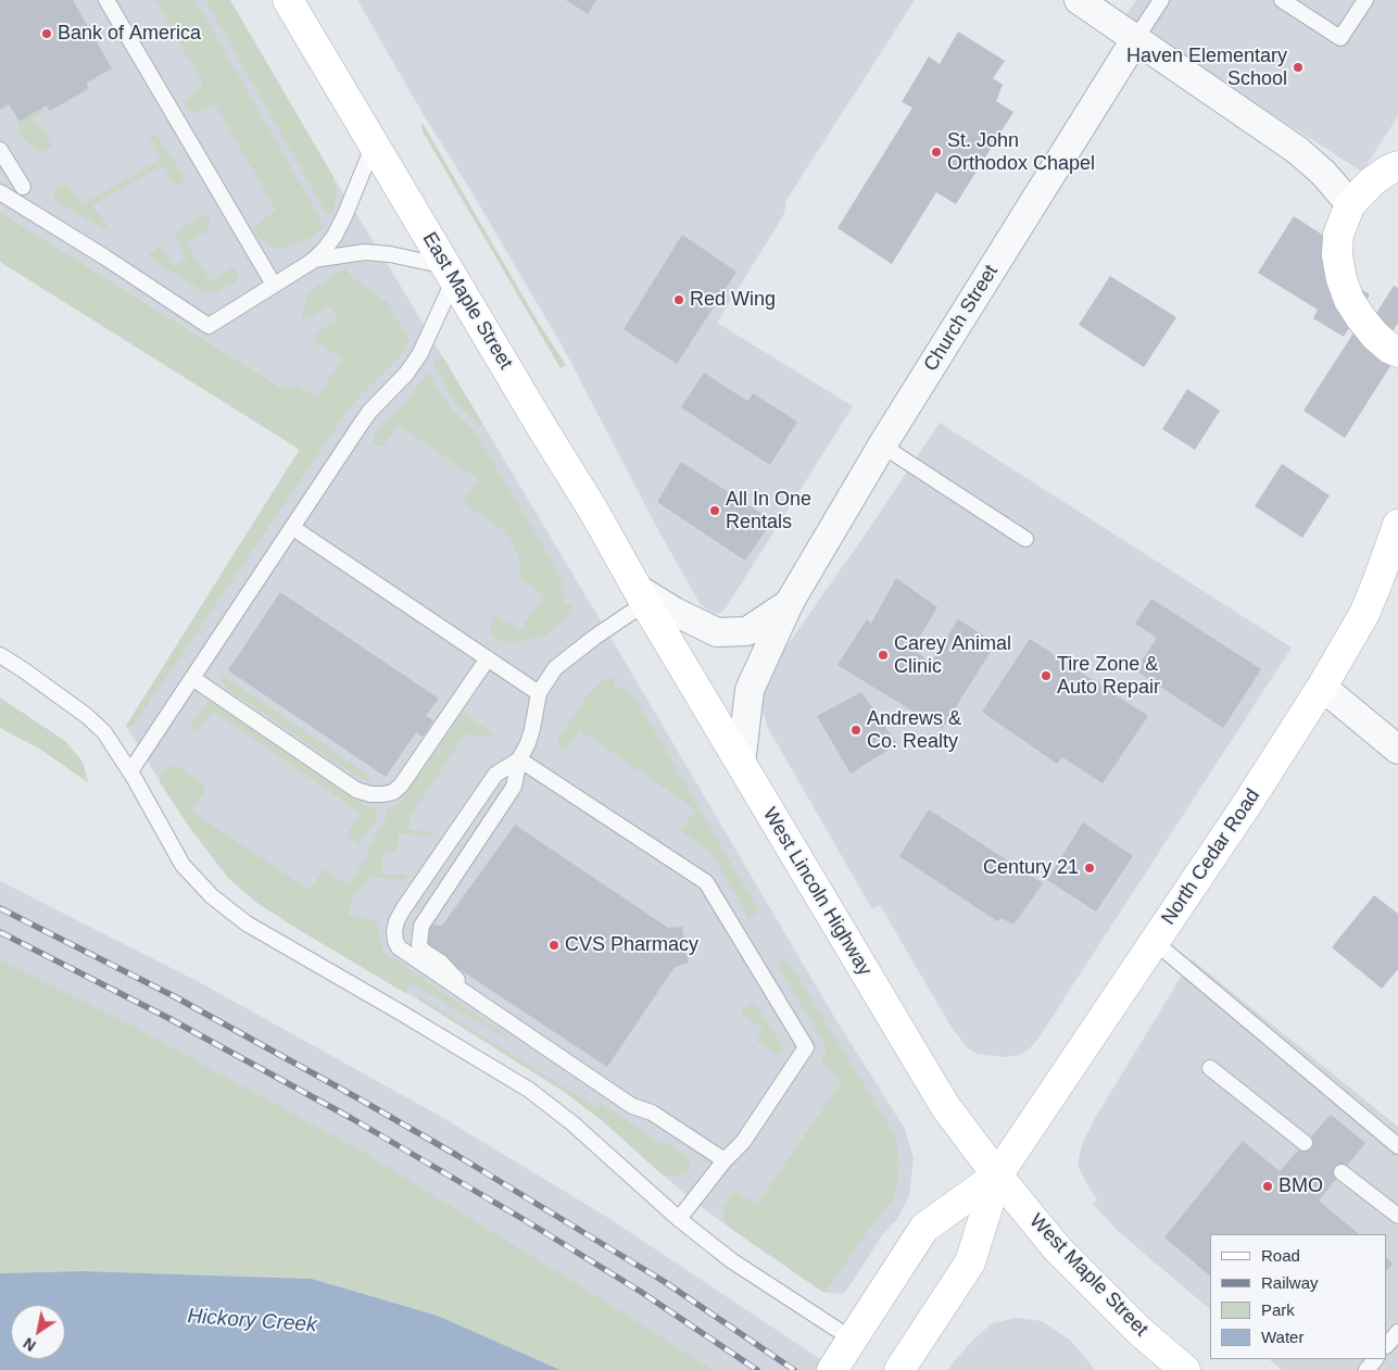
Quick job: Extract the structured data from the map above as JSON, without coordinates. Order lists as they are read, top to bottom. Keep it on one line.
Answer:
{"streets":{"main road":["East Maple Street","North Cedar Road","West Lincoln Highway","West Maple Street"],"street":["Church Street"]},"crossings":[["East Maple Street","West Lincoln Highway"],["Church Street","West Lincoln Highway"],["North Cedar Road","West Lincoln Highway"],["North Cedar Road","West Maple Street"],["West Lincoln Highway","West Maple Street"]],"water":["Hickory Creek"],"places":["Bank of America","Haven Elementary School","St. John Orthodox Chapel","Red Wing","All In One Rentals","Carey Animal Clinic","Tire Zone & Auto Repair","Andrews & Co. Realty","Century 21","CVS Pharmacy","BMO"],"legend":["Road","Railway","Park","Water"],"north":"bottom left"}
